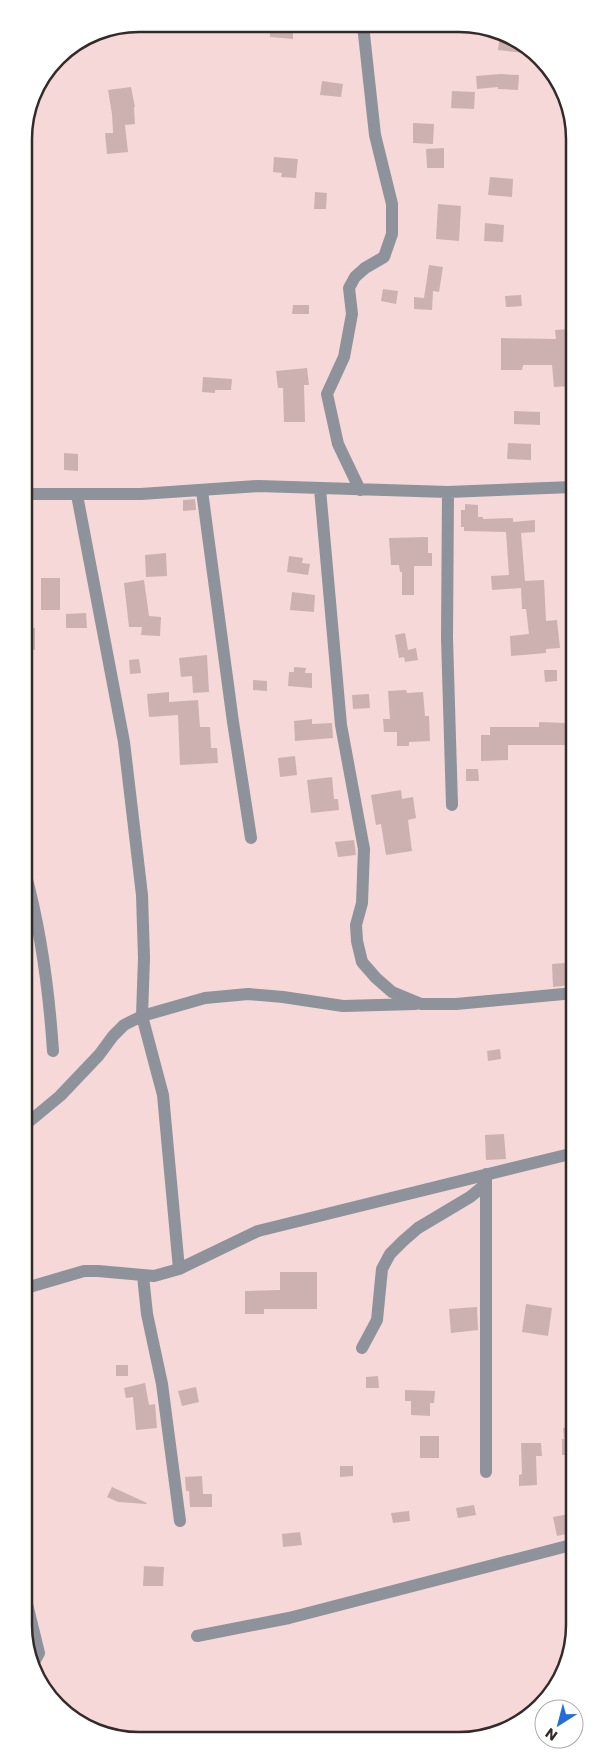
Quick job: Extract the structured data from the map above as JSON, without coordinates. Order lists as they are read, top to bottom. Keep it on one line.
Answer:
{"north":"bottom left"}
